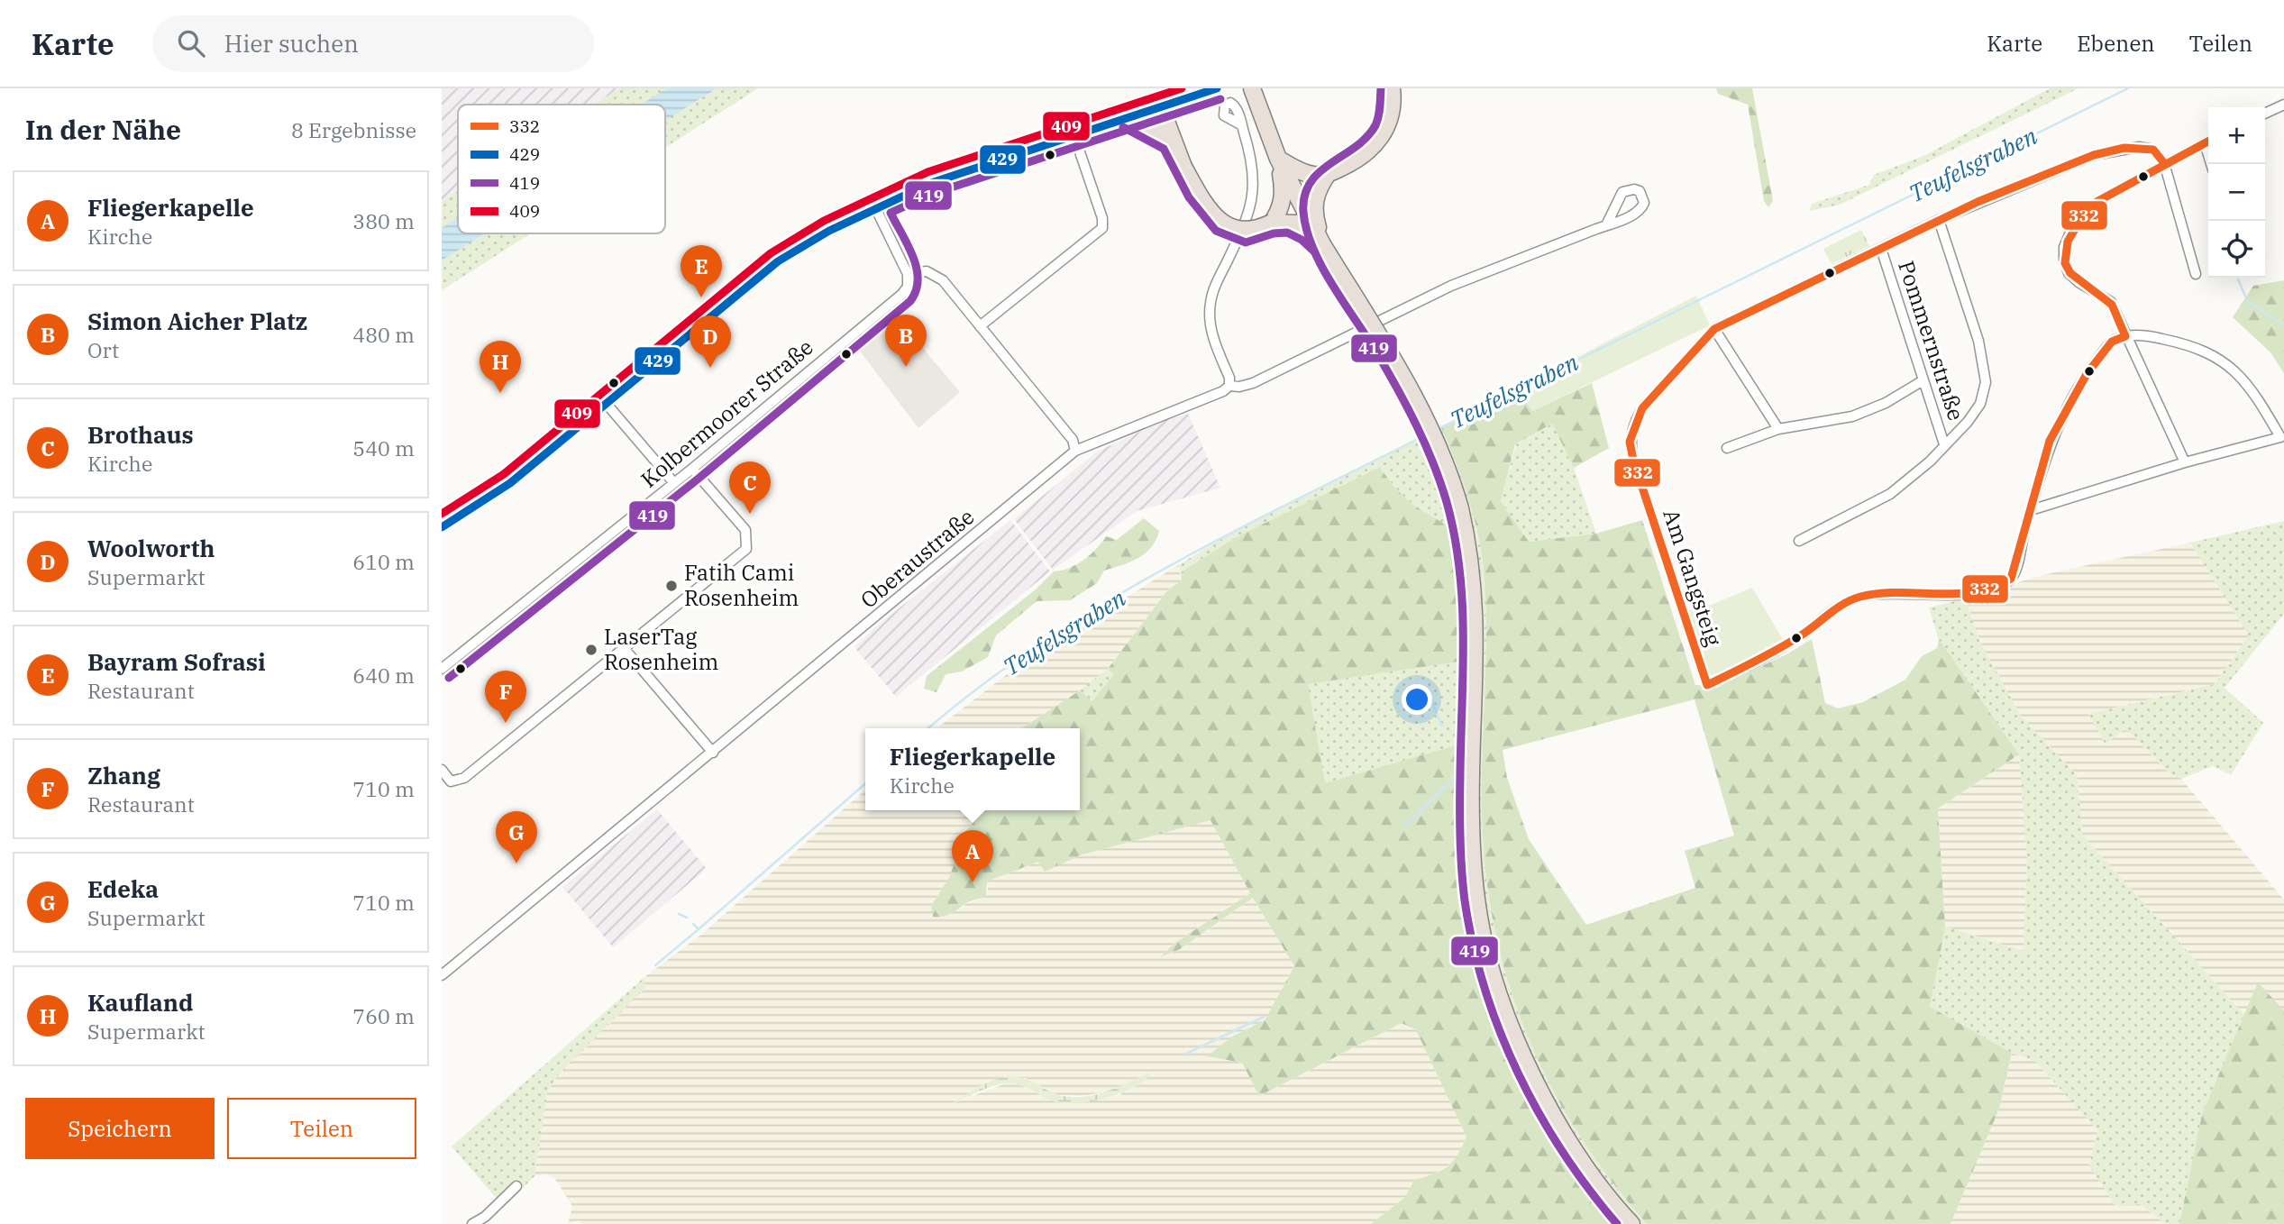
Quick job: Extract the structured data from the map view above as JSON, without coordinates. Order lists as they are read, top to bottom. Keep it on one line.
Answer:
{"streets":{"street":["Pommernstraße","Kolbermoorer Straße","Oberaustraße","Am Gangsteig"]},"water":["Teufelsgraben"],"places":["Fatih Cami Rosenheim","LaserTag Rosenheim"],"lines":["transit line 429","transit line 419","transit line 409","transit line 332"],"legend":["332","429","419","409"],"page":{"header":"Karte","search":"Hier suchen","nav":["Karte","Ebenen","Teilen"],"heading":["In der Nähe","8 Ergebnisse"],"map_buttons":["+","−"],"list":[{"mark":"A","name":"Fliegerkapelle","note":"Kirche","value":"380 m"},{"mark":"B","name":"Simon Aicher Platz","note":"Ort","value":"480 m"},{"mark":"C","name":"Brothaus","note":"Kirche","value":"540 m"},{"mark":"D","name":"Woolworth","note":"Supermarkt","value":"610 m"},{"mark":"E","name":"Bayram Sofrasi","note":"Restaurant","value":"640 m"},{"mark":"F","name":"Zhang","note":"Restaurant","value":"710 m"},{"mark":"G","name":"Edeka","note":"Supermarkt","value":"710 m"},{"mark":"H","name":"Kaufland","note":"Supermarkt","value":"760 m"}],"pins":["E","B","D","H","C","F","G","A"],"popup":["Fliegerkapelle","Kirche"],"buttons":["Speichern","Teilen"]}}
